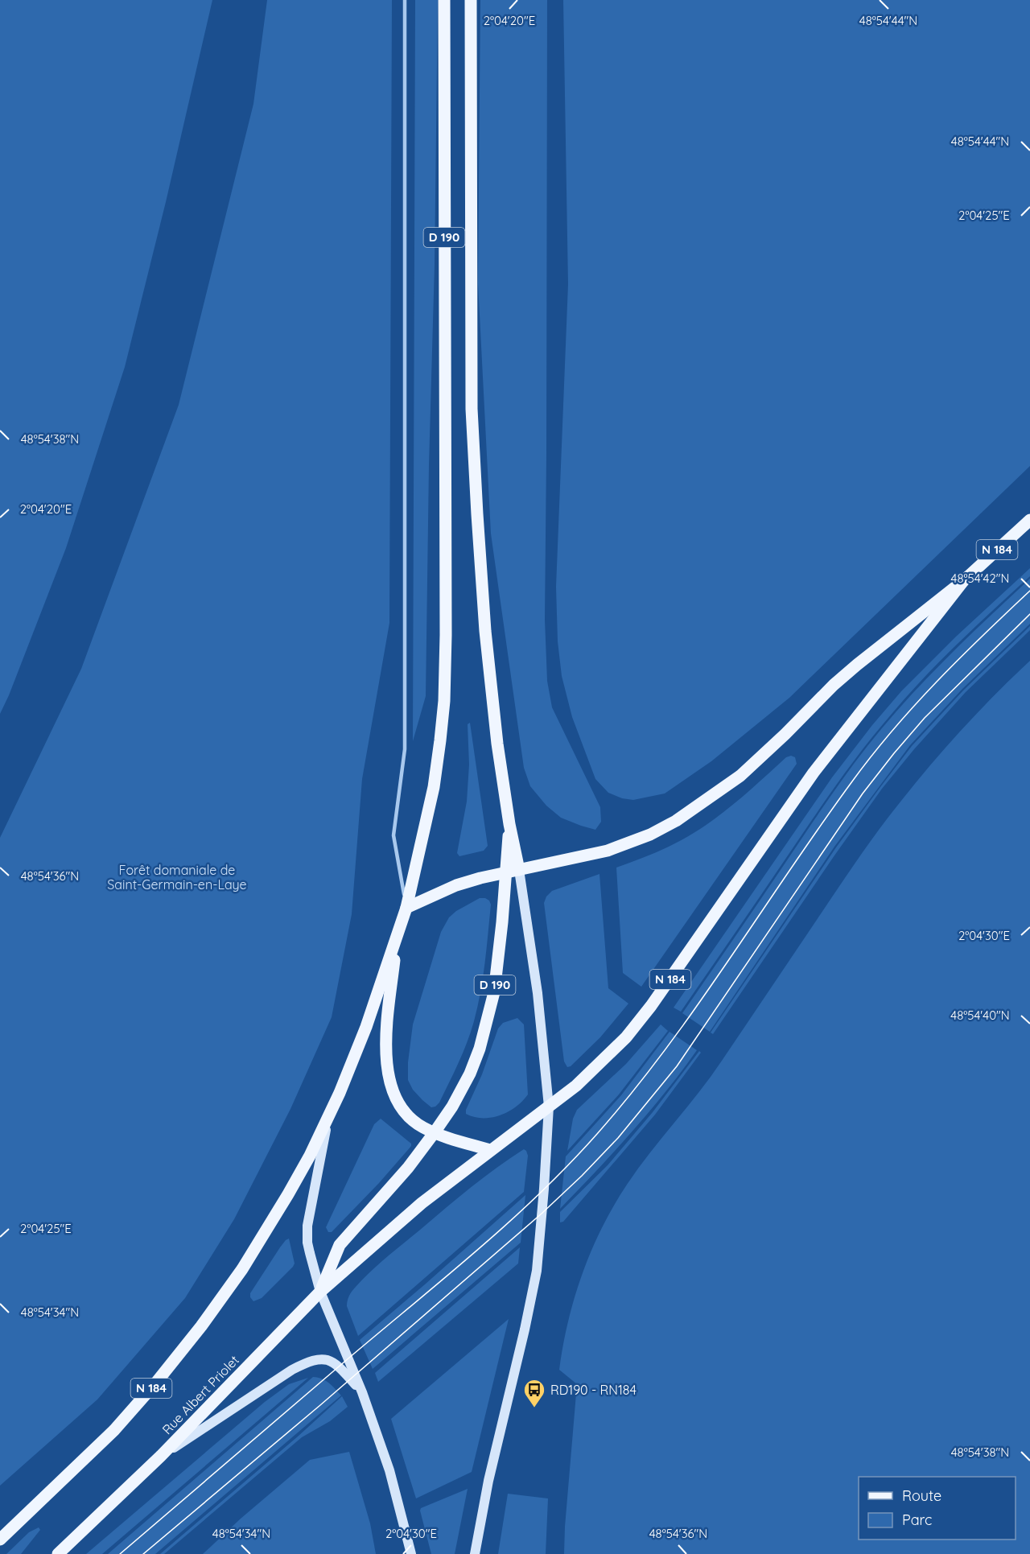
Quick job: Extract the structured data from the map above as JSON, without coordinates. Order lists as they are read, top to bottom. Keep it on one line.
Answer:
{"streets":{"main road":["D 190","N 184","Rue Albert Priolet"]},"crossings":[["D 190","N 184"],["D 190","Rue Albert Priolet"],["N 184","Rue Albert Priolet"]],"parks":["Forêt domaniale de Saint-Germain-en-Laye"],"places":{"bus stop":["RD190 - RN184"]},"legend":["Route","Parc"],"coordinates":["2°04'20\"E","48°54'44\"N","2°04'25\"E","48°54'38\"N","48°54'42\"N","48°54'36\"N","2°04'30\"E","48°54'40\"N","48°54'34\"N"]}
